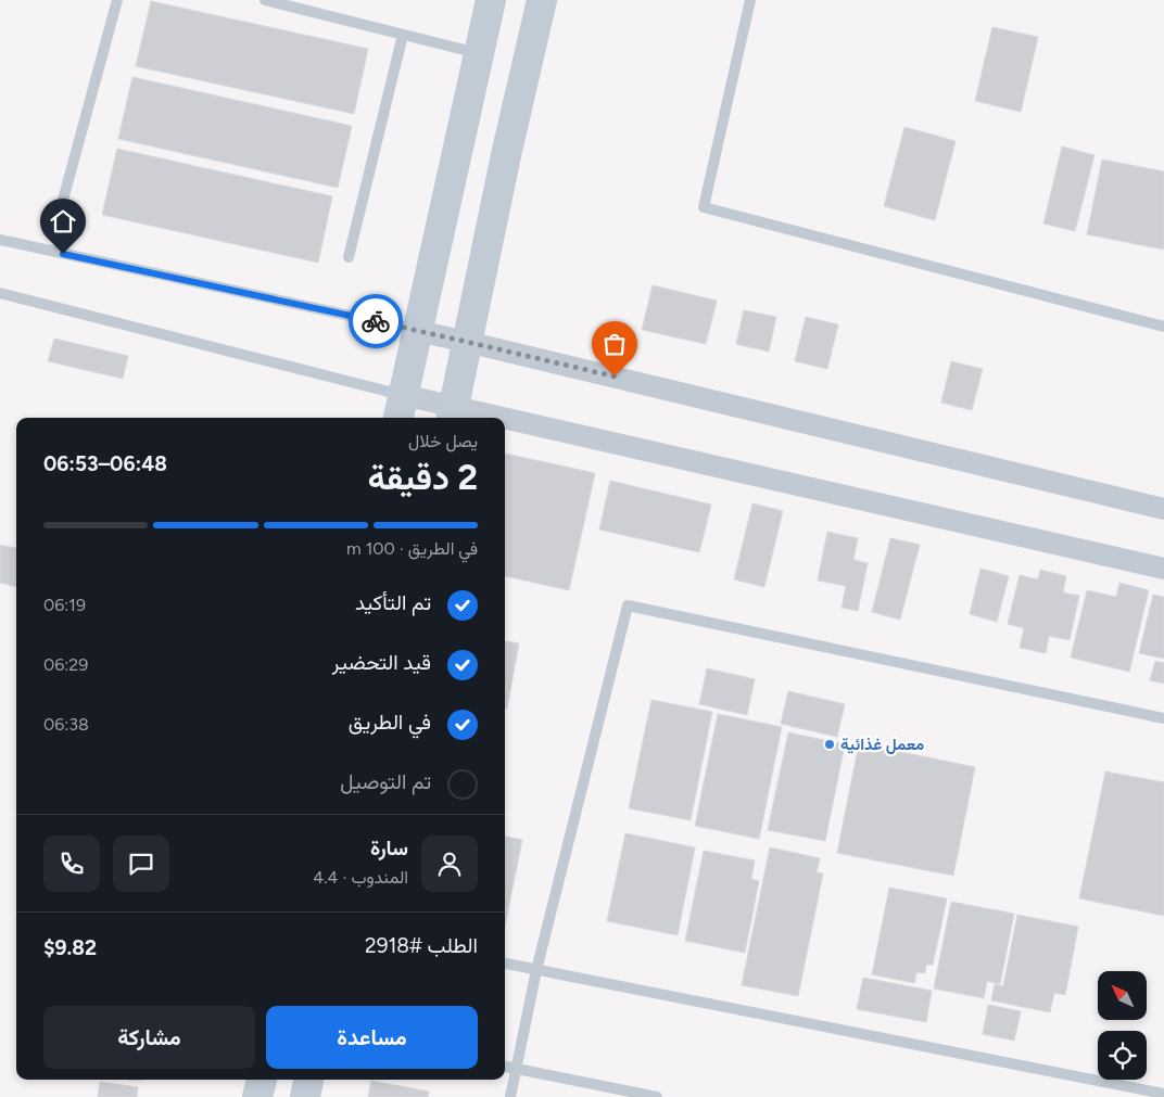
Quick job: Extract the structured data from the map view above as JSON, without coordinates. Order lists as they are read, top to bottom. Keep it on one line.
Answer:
{"places":["معمل غذائية"],"north":"top left","page":{"heading":["2 دقيقة","يصل خلال","06:48–06:53"],"panel":["سارة","المندوب · 4.4","الطلب #2918","$9.82"],"bar":"في الطريق · 100 m","list":[["تم التأكيد","06:19"],["قيد التحضير","06:29"],["في الطريق","06:38"],"تم التوصيل"],"buttons":["مساعدة","مشاركة"]}}
